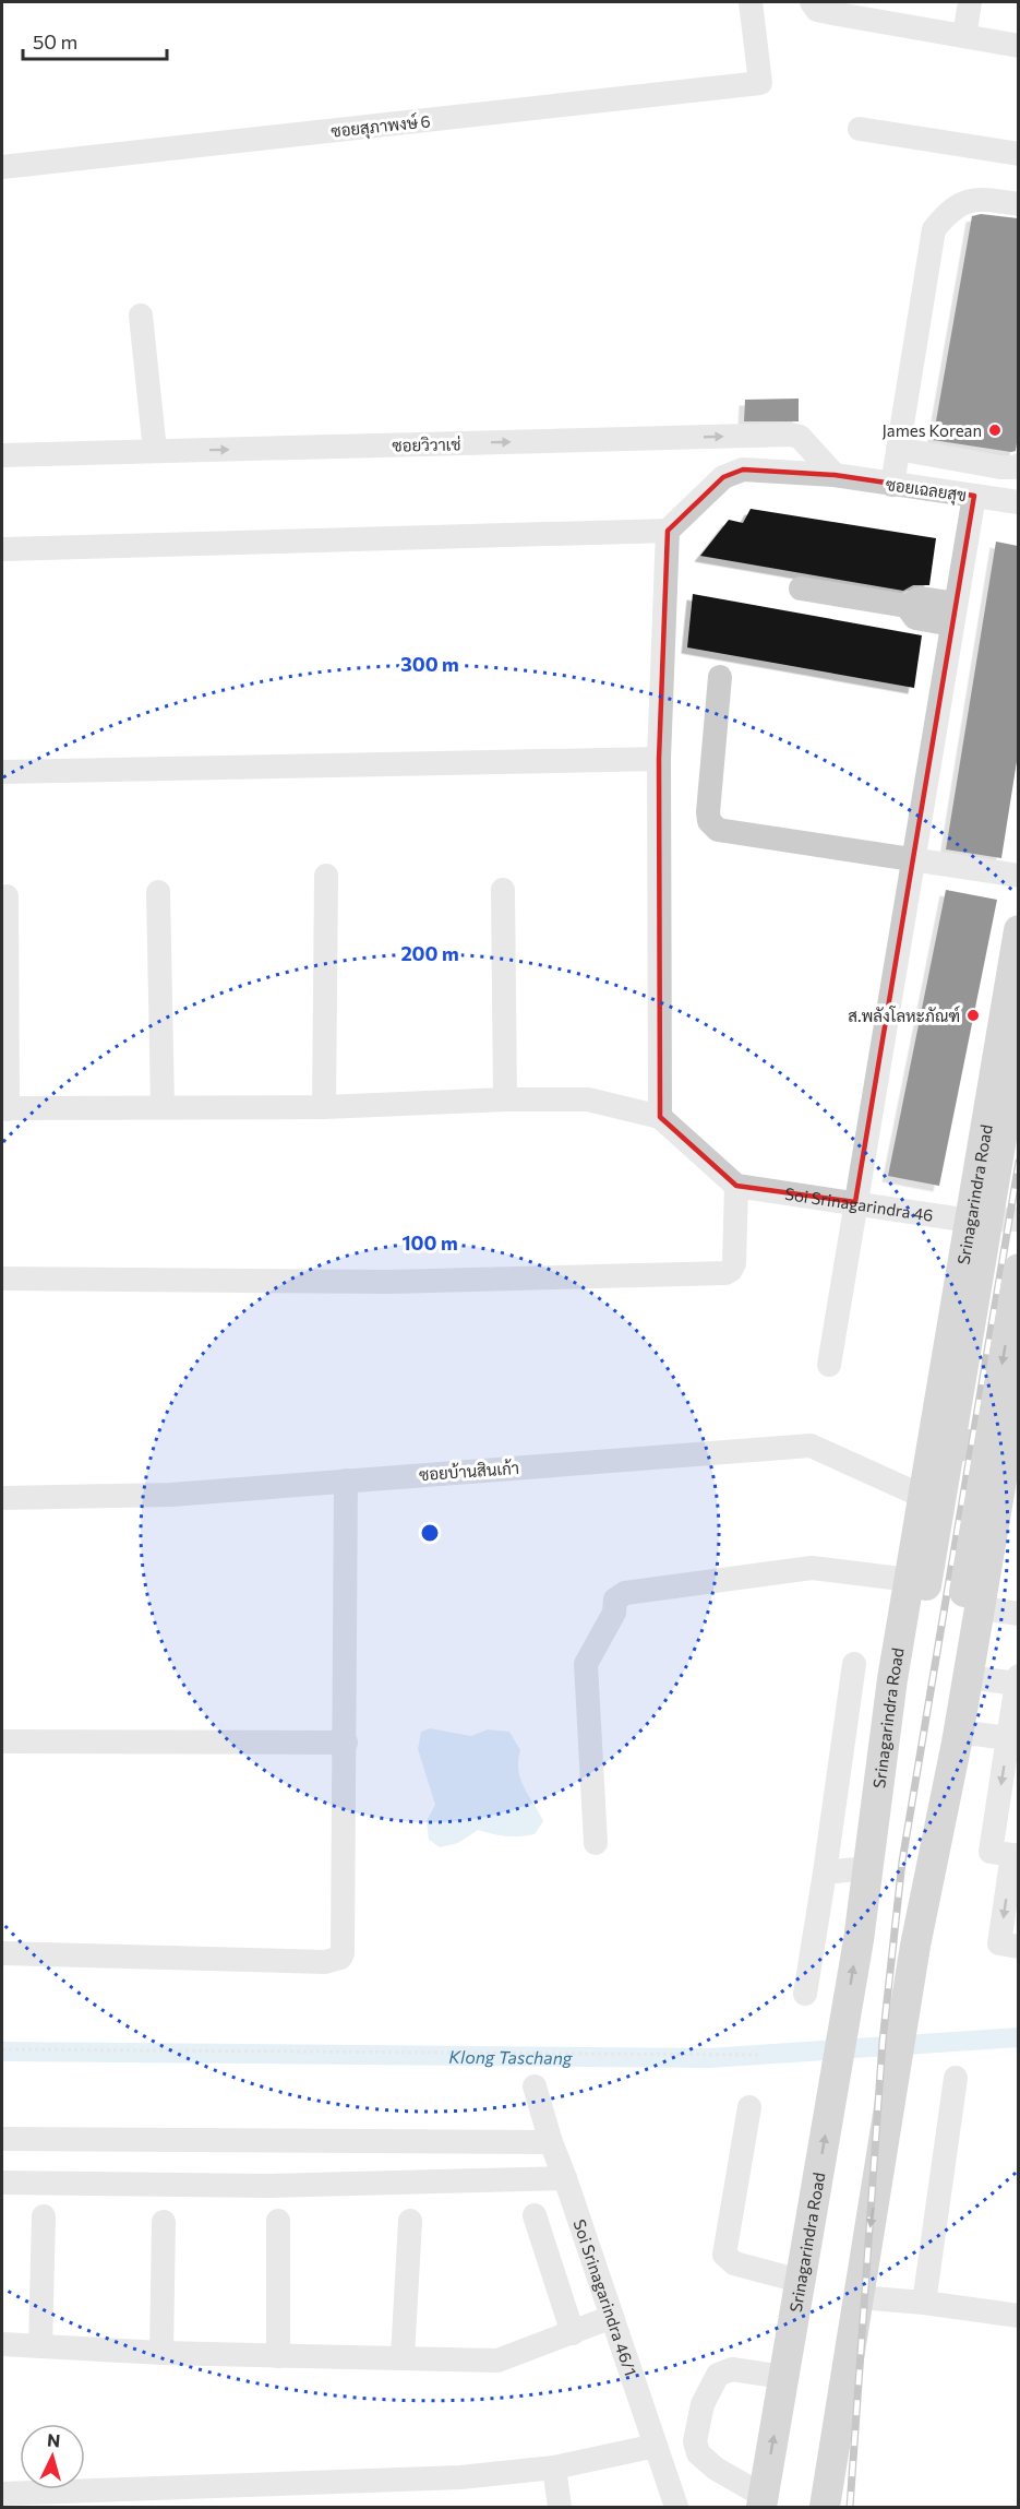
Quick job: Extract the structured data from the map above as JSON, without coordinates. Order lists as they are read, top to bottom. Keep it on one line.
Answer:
{"streets":{"main road":["Srinagarindra Road"],"street":["ซอยสุภาพงษ์ 6","ซอยวิวาเช่","ซอยเฉลยสุข","Soi Srinagarindra 46","ซอยบ้านสินเก้า","Soi Srinagarindra 46/1"]},"crossings":[["ซอยวิวาเช่","ซอยเฉลยสุข"],["Srinagarindra Road","Soi Srinagarindra 46"],["Srinagarindra Road","ซอยบ้านสินเก้า"]],"water":["Klong Taschang"],"places":["James Korean","ส.พลังโลหะภัณฑ์"],"scale_bar":"50 m","north":"top","rings":["300 m","200 m","100 m"]}
